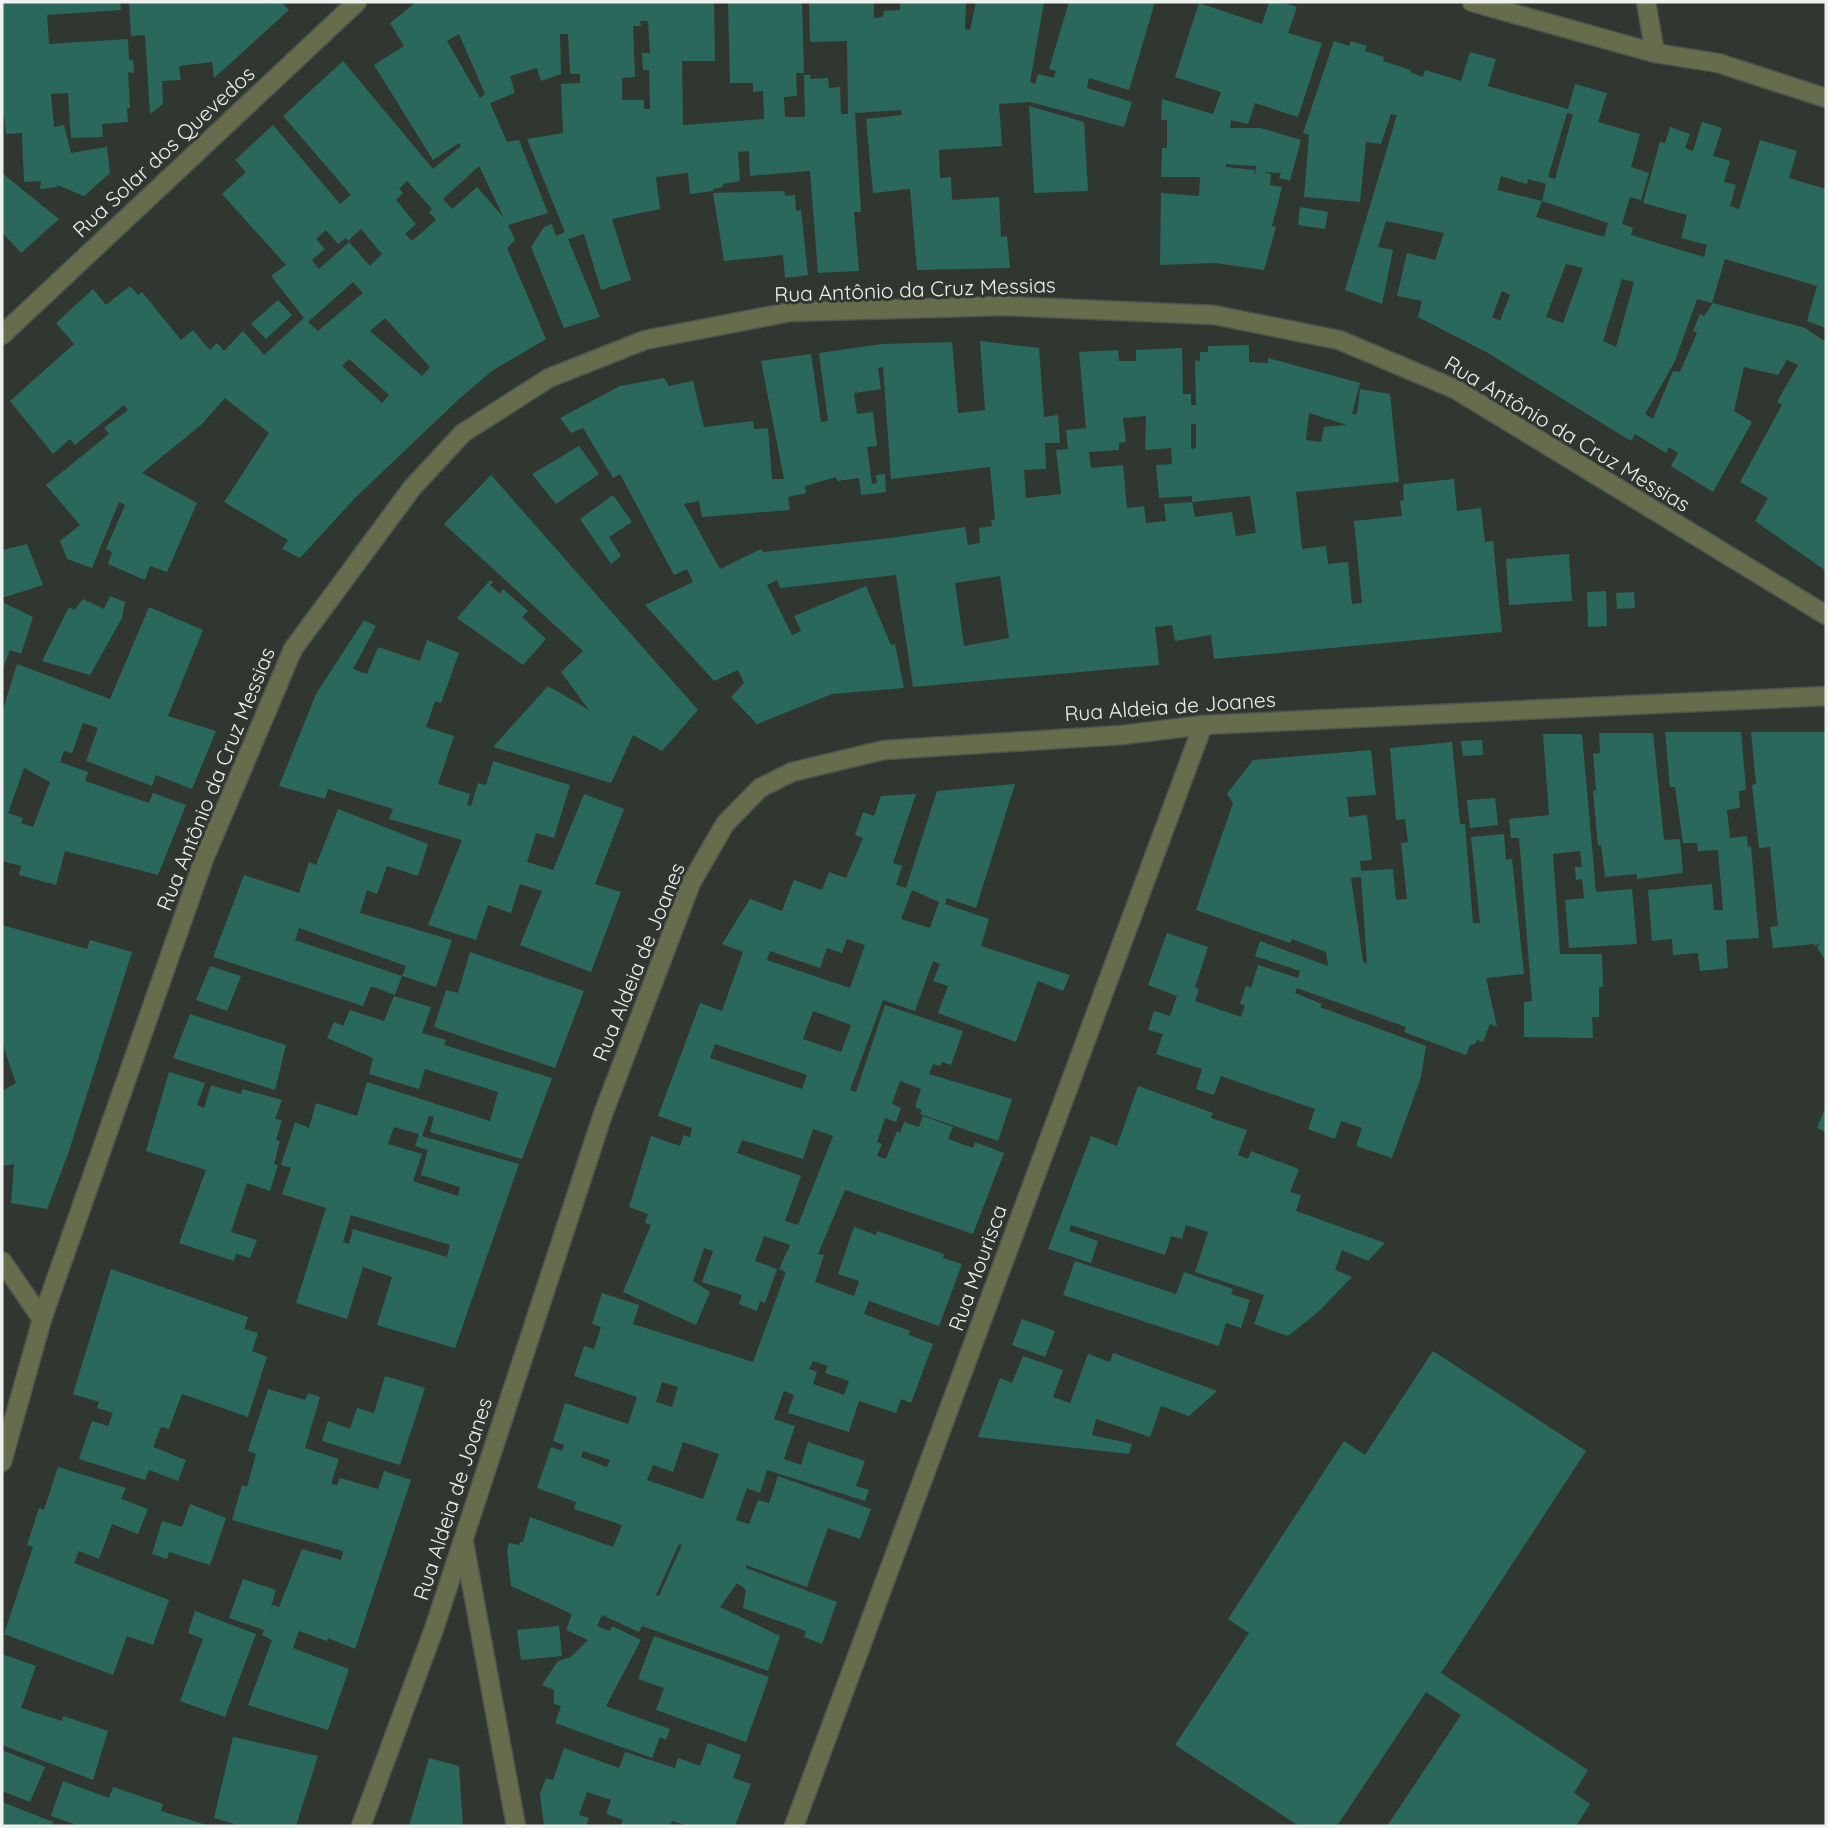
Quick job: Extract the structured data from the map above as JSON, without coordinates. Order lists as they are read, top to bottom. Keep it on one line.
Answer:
{"streets":{"street":["Rua Solar dos Quevedos","Rua Antônio da Cruz Messias","Rua Aldeia de Joanes","Rua Mourisca"]},"crossings":[["Rua Aldeia de Joanes","Rua Mourisca"]]}
